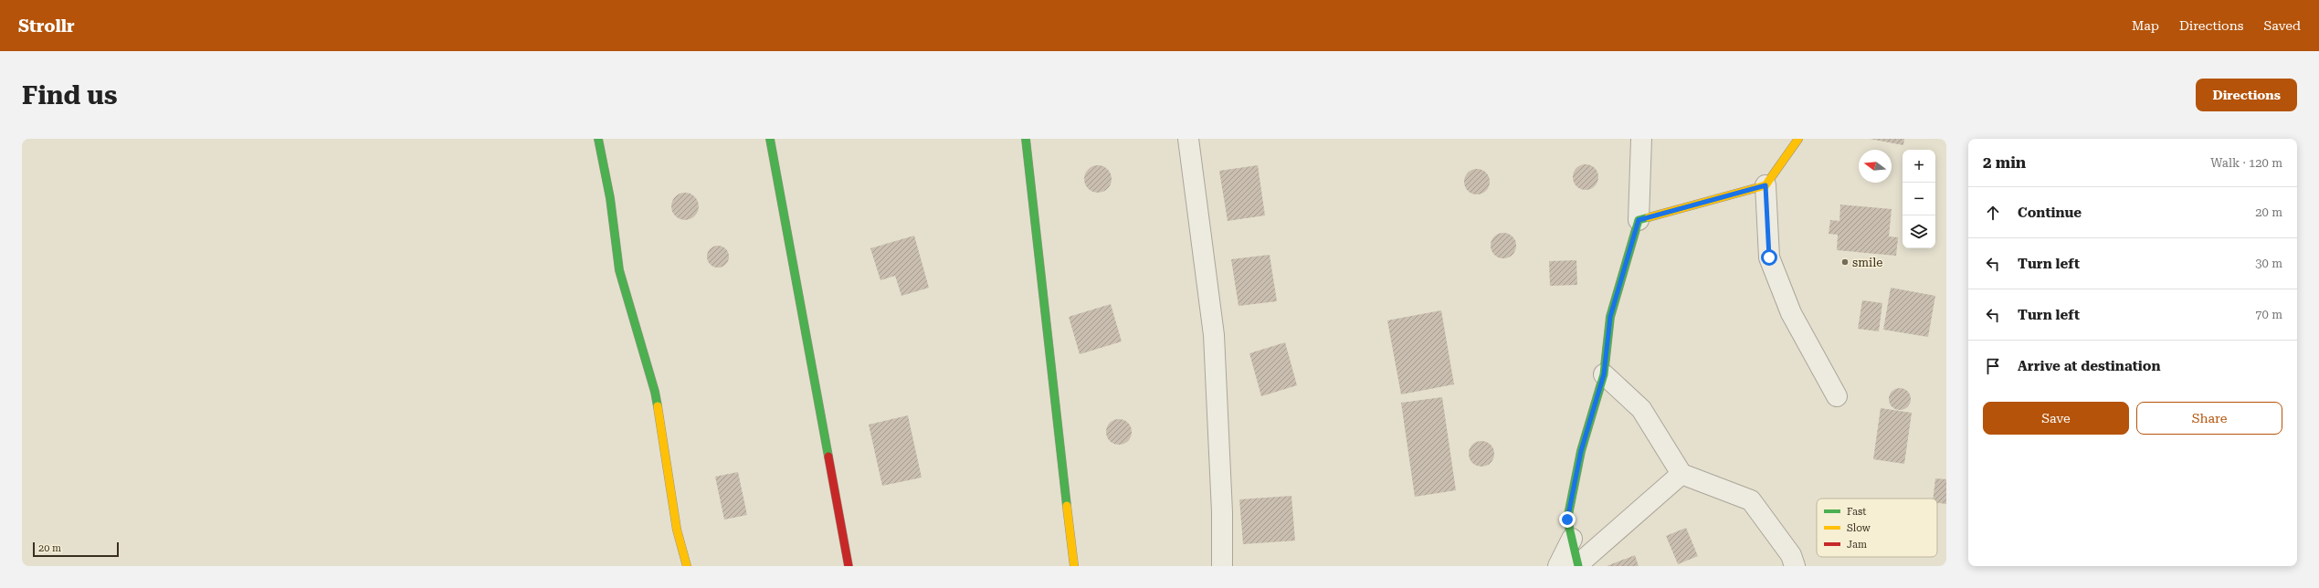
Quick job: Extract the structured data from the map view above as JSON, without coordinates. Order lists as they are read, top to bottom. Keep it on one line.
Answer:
{"places":["smile"],"legend":["Fast","Slow","Jam"],"scale_bar":"20 m","north":"left","page":{"header":"Strollr","nav":["Map","Directions","Saved"],"buttons":["Directions",["Save","Share"]],"title":"Find us","heading":["2 min","Walk · 120 m"],"map_buttons":["+","−"],"list":[["Continue","20 m"],["Turn left","30 m"],["Turn left","70 m"],"Arrive at destination"],"scale":"20 m"}}
